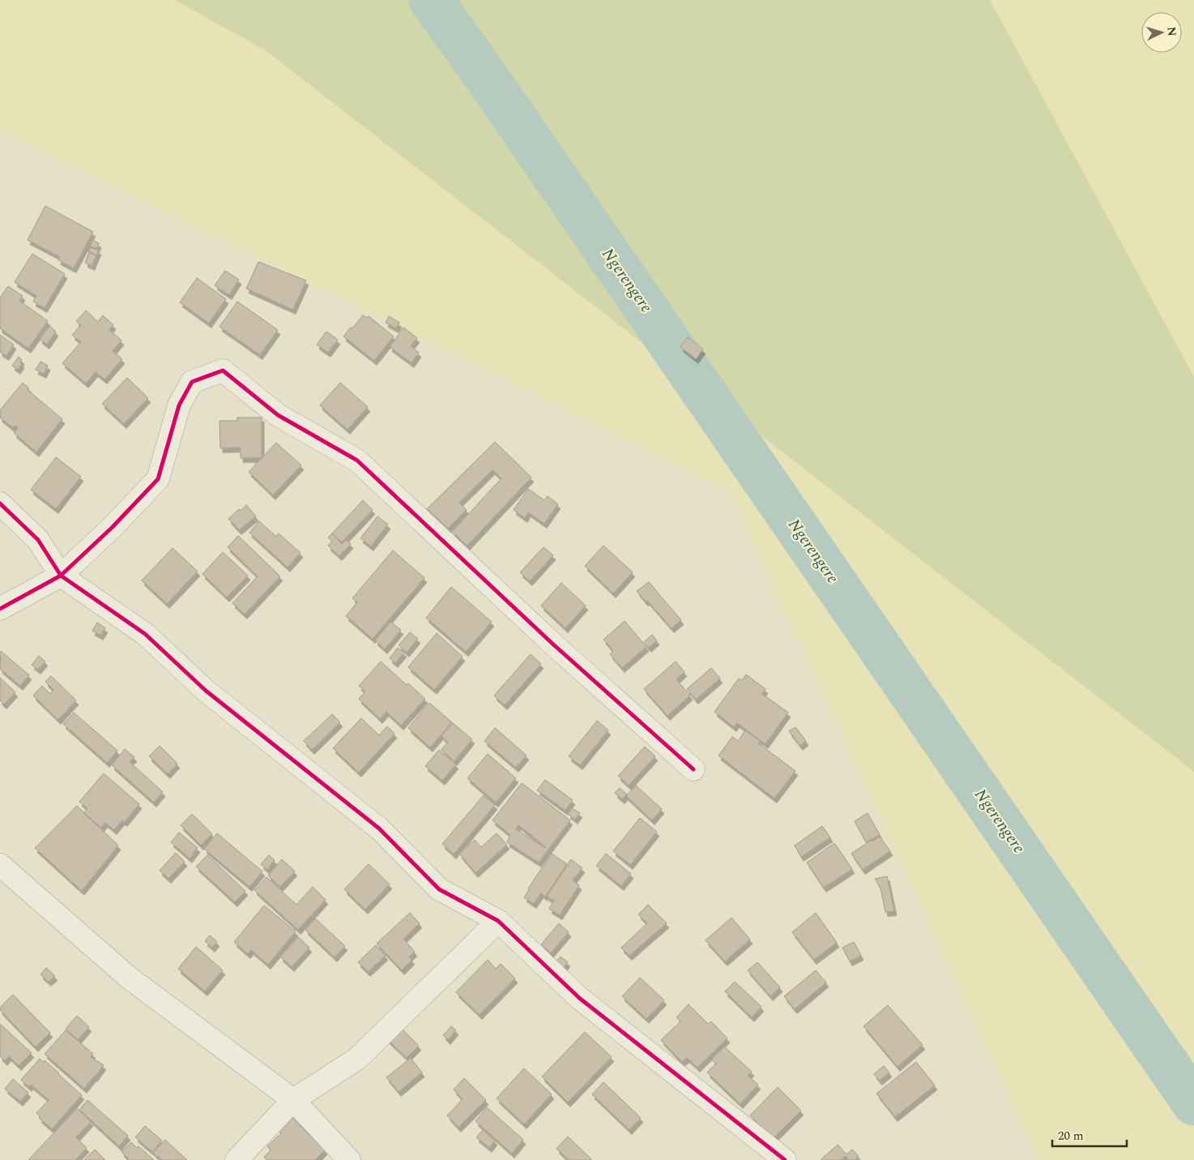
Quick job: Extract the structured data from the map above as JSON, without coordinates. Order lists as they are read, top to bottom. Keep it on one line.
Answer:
{"water":["Ngerengere"],"scale_bar":"20 m","north":"right"}
